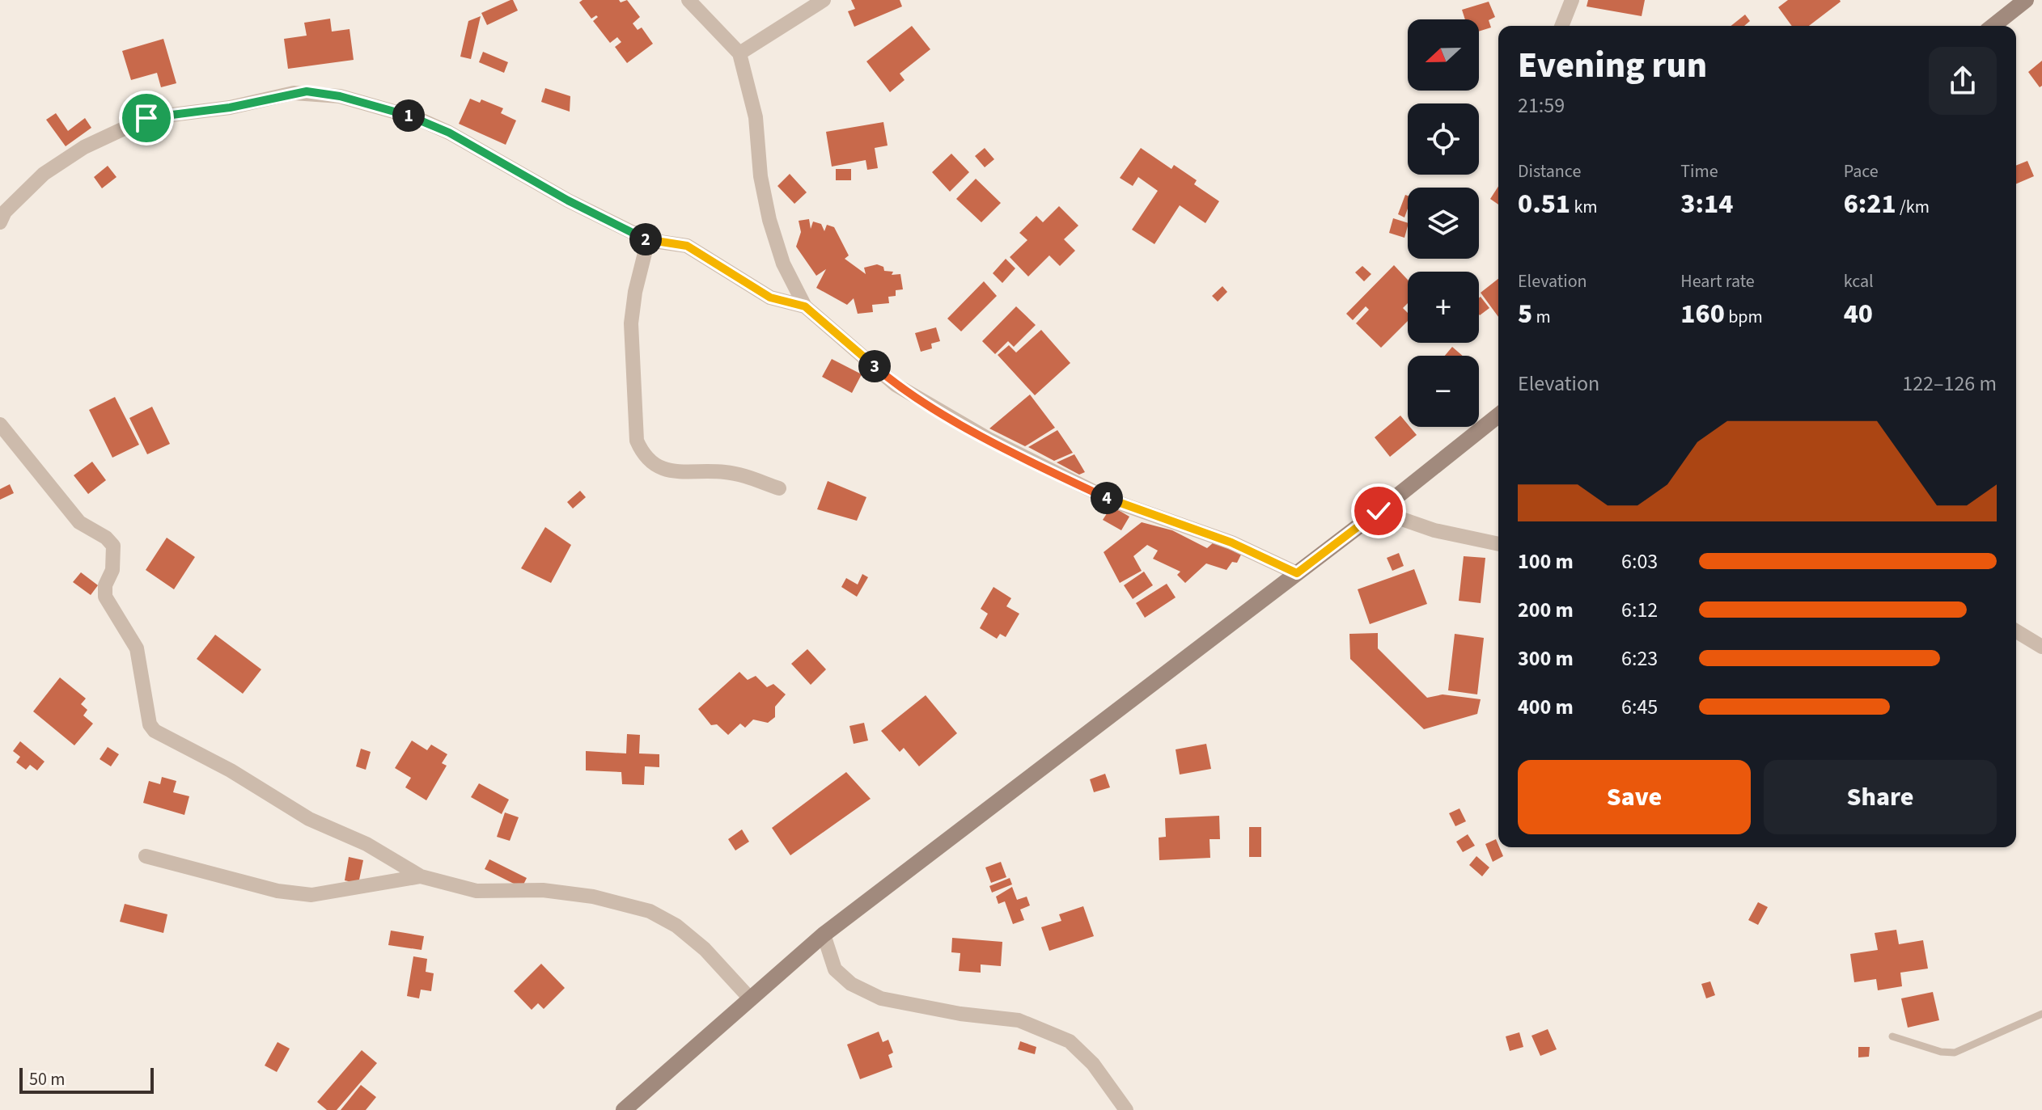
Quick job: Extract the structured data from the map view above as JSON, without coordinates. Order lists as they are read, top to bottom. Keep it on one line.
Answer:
{"scale_bar":"50 m","north":"left","page":{"map_buttons":["+","−"],"heading":["Evening run","21:59"],"pins":["1","2","3","4"],"stats":[["Distance","0.51 km"],["Time","3:14"],["Pace","6:21 /km"],["Elevation","5 m"],["Heart rate","160 bpm"],["kcal","40"]],"chart":["Elevation","122–126 m"],"list":[{"name":"100 m","note":"6:03"},{"name":"200 m","note":"6:12"},{"name":"300 m","note":"6:23"},{"name":"400 m","note":"6:45"}],"buttons":["Save","Share"],"scale":"50 m"}}
